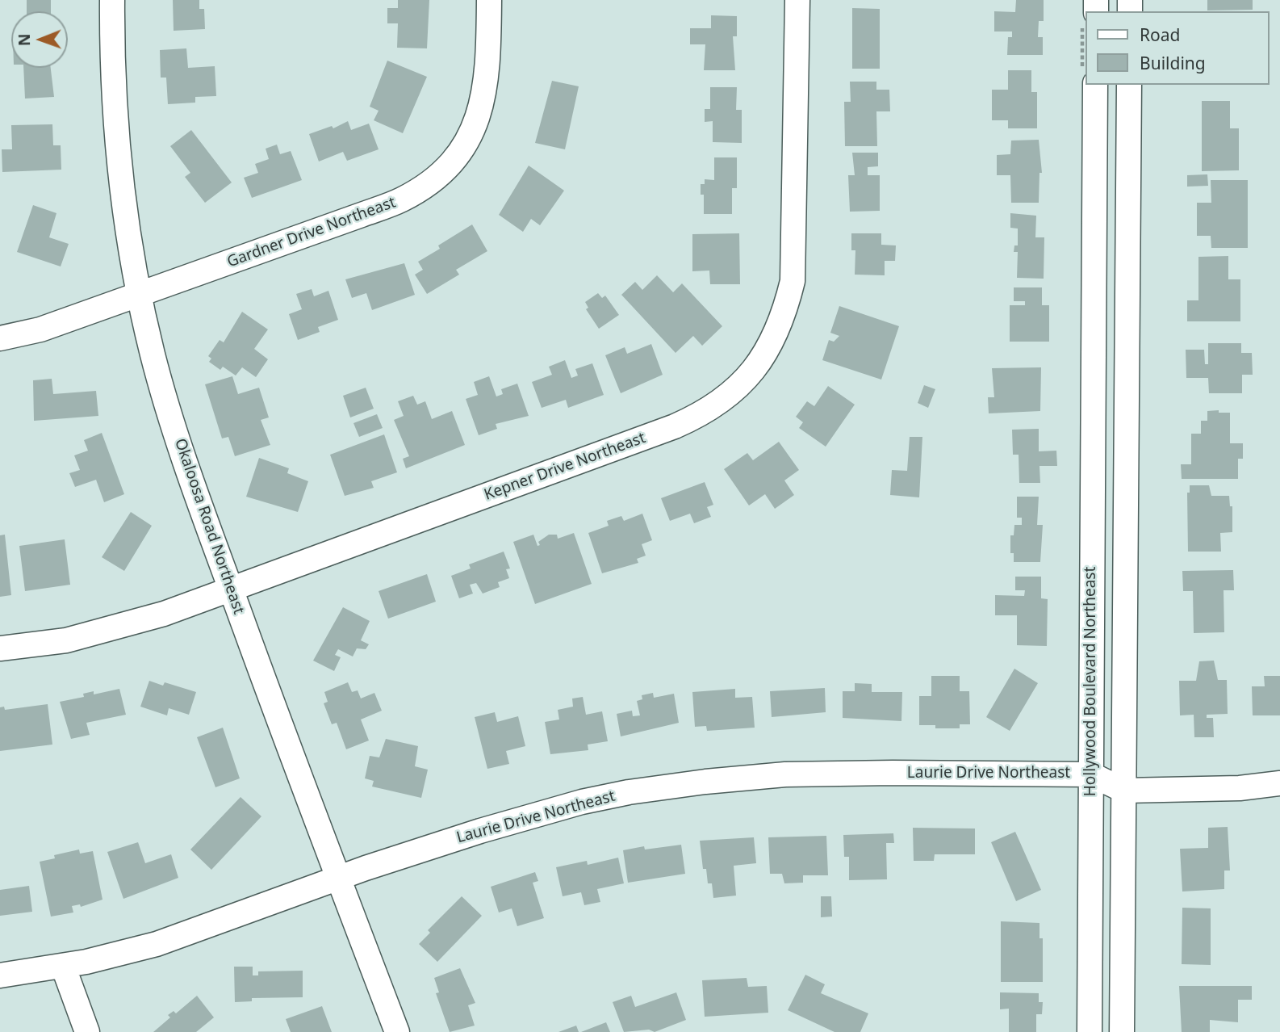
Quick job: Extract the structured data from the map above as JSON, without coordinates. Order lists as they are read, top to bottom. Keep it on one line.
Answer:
{"streets":{"street":["Gardner Drive Northeast","Kepner Drive Northeast","Okaloosa Road Northeast","Hollywood Boulevard Northeast","Laurie Drive Northeast"]},"crossings":[["Gardner Drive Northeast","Okaloosa Road Northeast"],["Kepner Drive Northeast","Okaloosa Road Northeast"],["Okaloosa Road Northeast","Laurie Drive Northeast"],["Hollywood Boulevard Northeast","Laurie Drive Northeast"]],"legend":["Road","Building"],"north":"left"}
